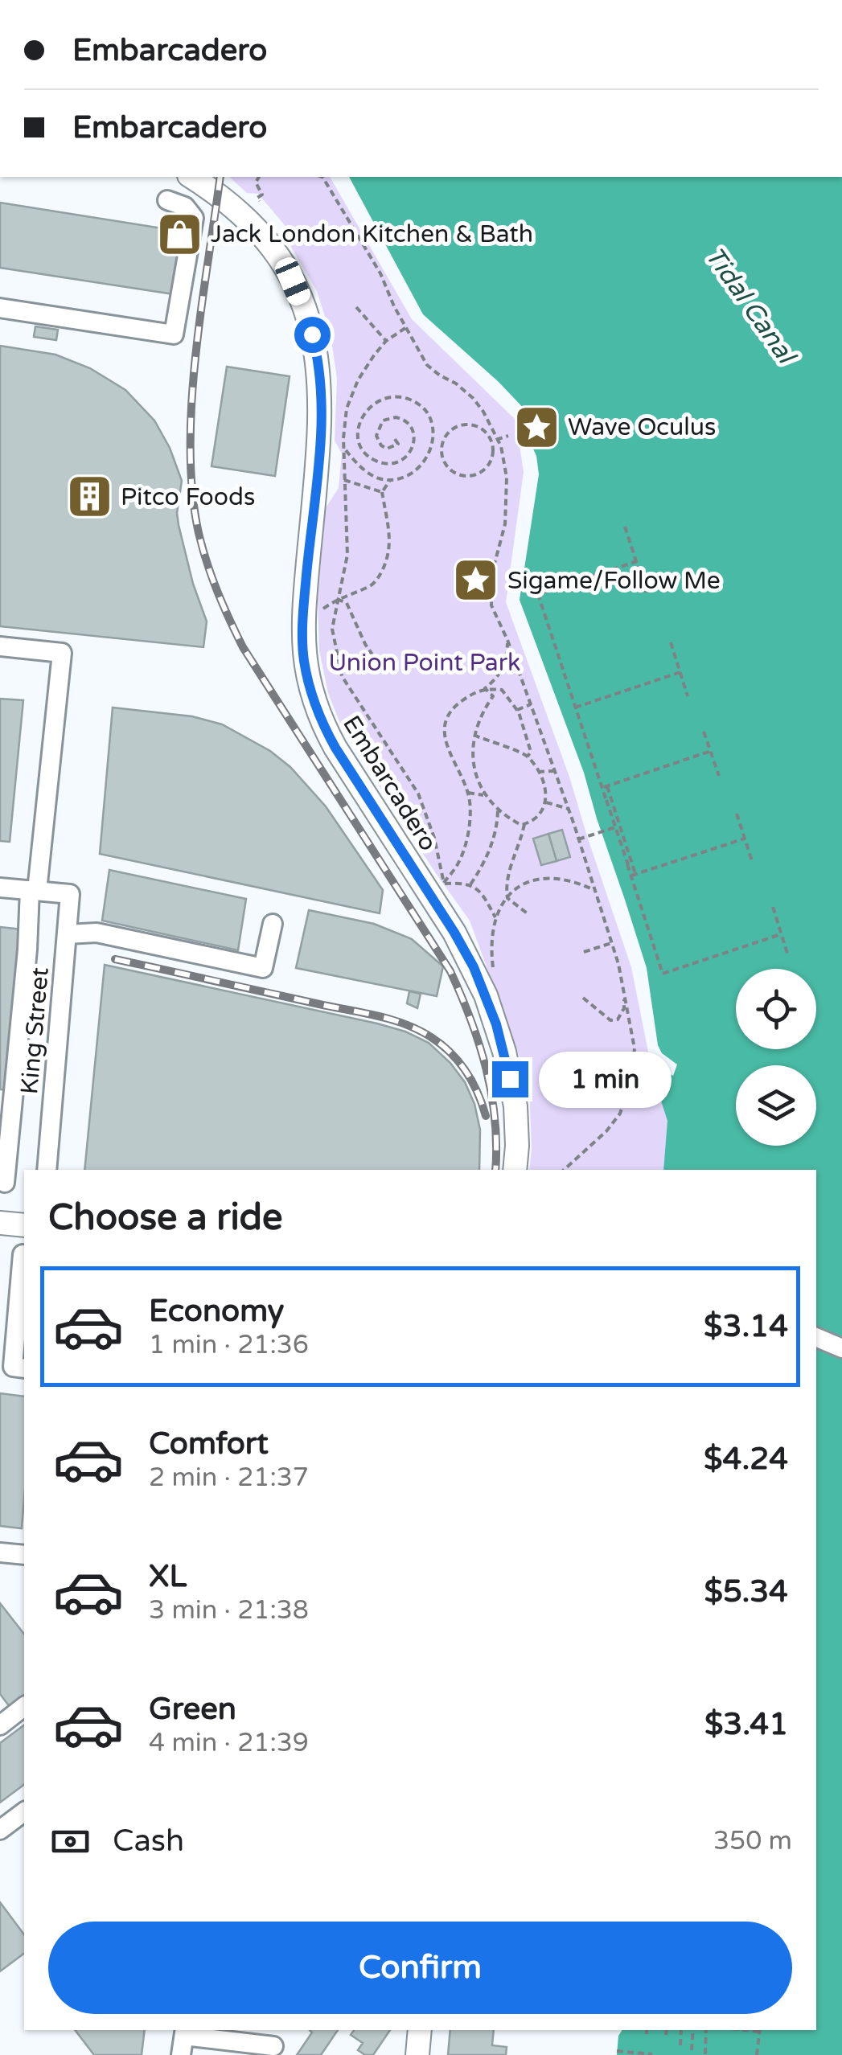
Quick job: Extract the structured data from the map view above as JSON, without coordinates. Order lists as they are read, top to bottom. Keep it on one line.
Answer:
{"streets":{"main road":["Embarcadero"],"street":["King Street"]},"water":["Tidal Canal"],"parks":["Union Point Park"],"places":{"shop":["Jack London Kitchen & Bath"],"place":["Wave Oculus","Sigame/Follow Me"],"building":["Pitco Foods"]},"page":{"banner":["Embarcadero","Embarcadero"],"bubble":"1 min","heading":"Choose a ride","list":[{"name":"Economy","note":"1 min · 21:36","value":"$3.14"},{"name":"Comfort","note":"2 min · 21:37","value":"$4.24"},{"name":"XL","note":"3 min · 21:38","value":"$5.34"},{"name":"Green","note":"4 min · 21:39","value":"$3.41"}],"pay":["Cash","350 m"],"buttons":"Confirm"}}
